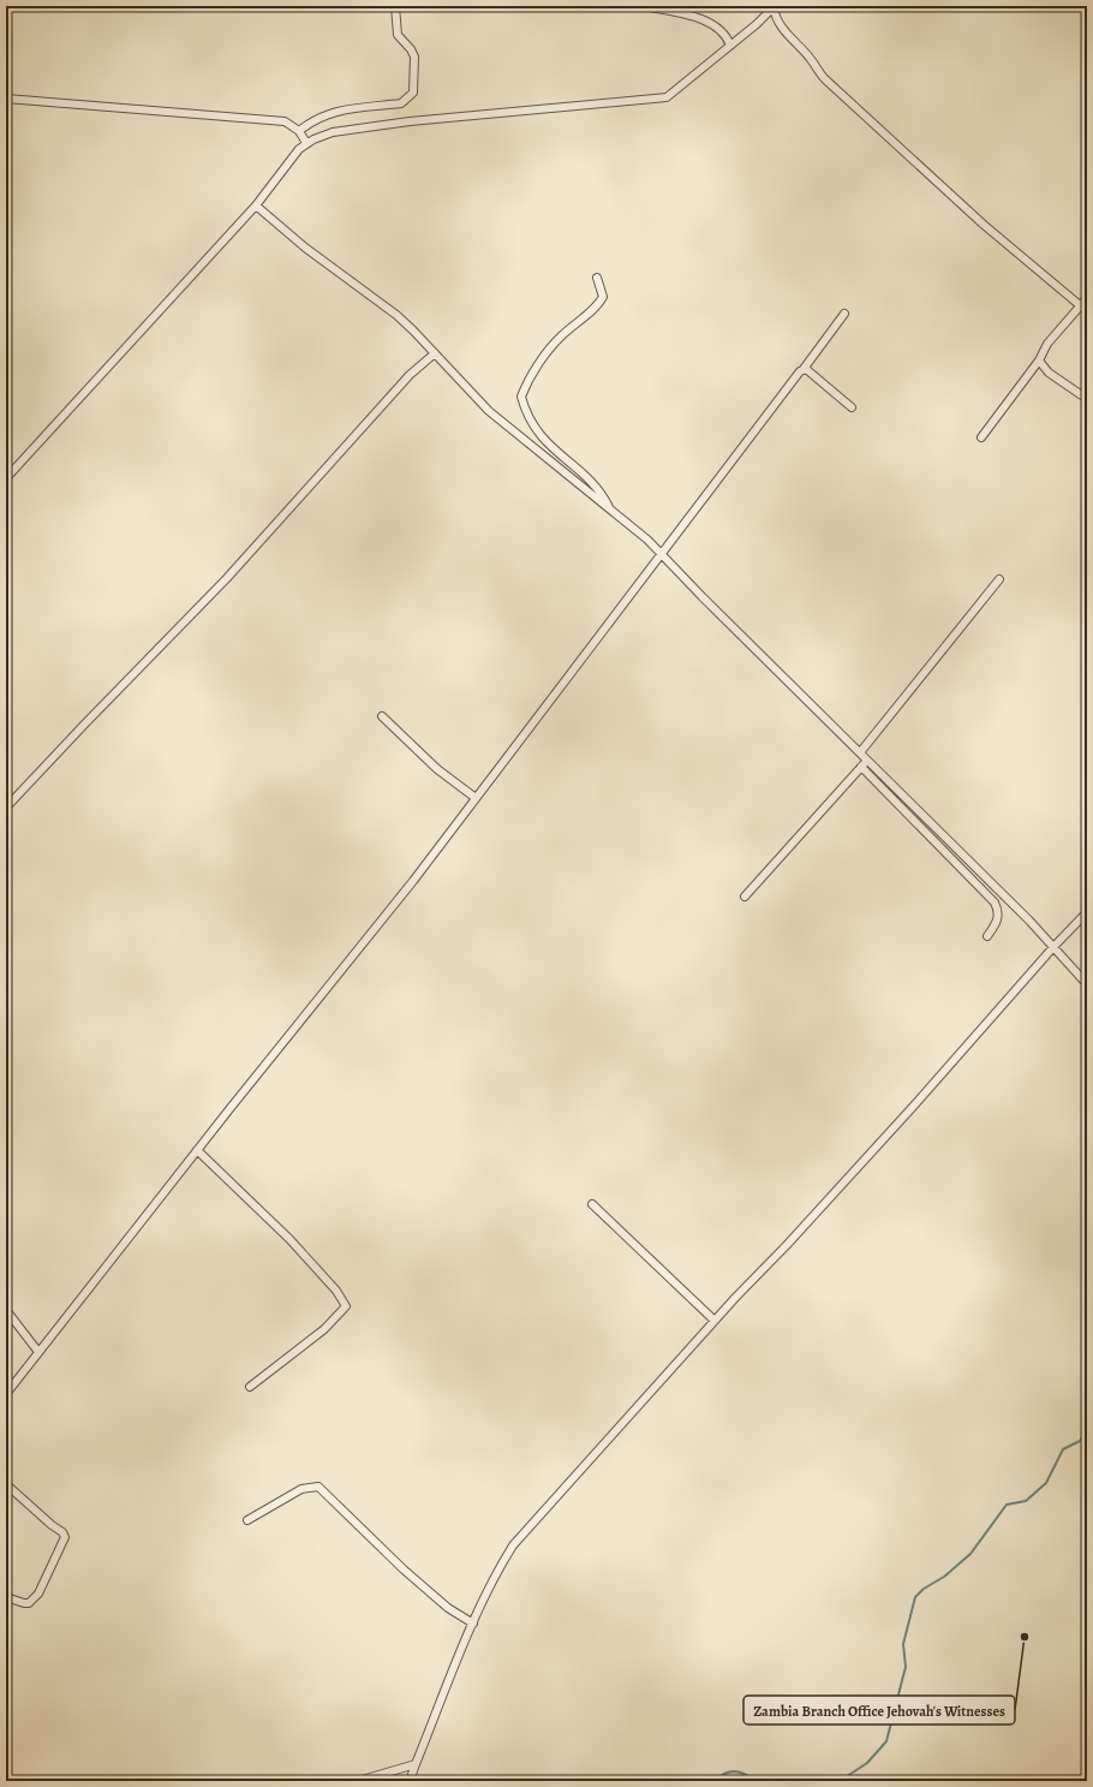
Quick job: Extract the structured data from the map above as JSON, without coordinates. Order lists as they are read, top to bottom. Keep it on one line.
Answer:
{"places":["Zambia Branch Office Jehovah's Witnesses"]}
